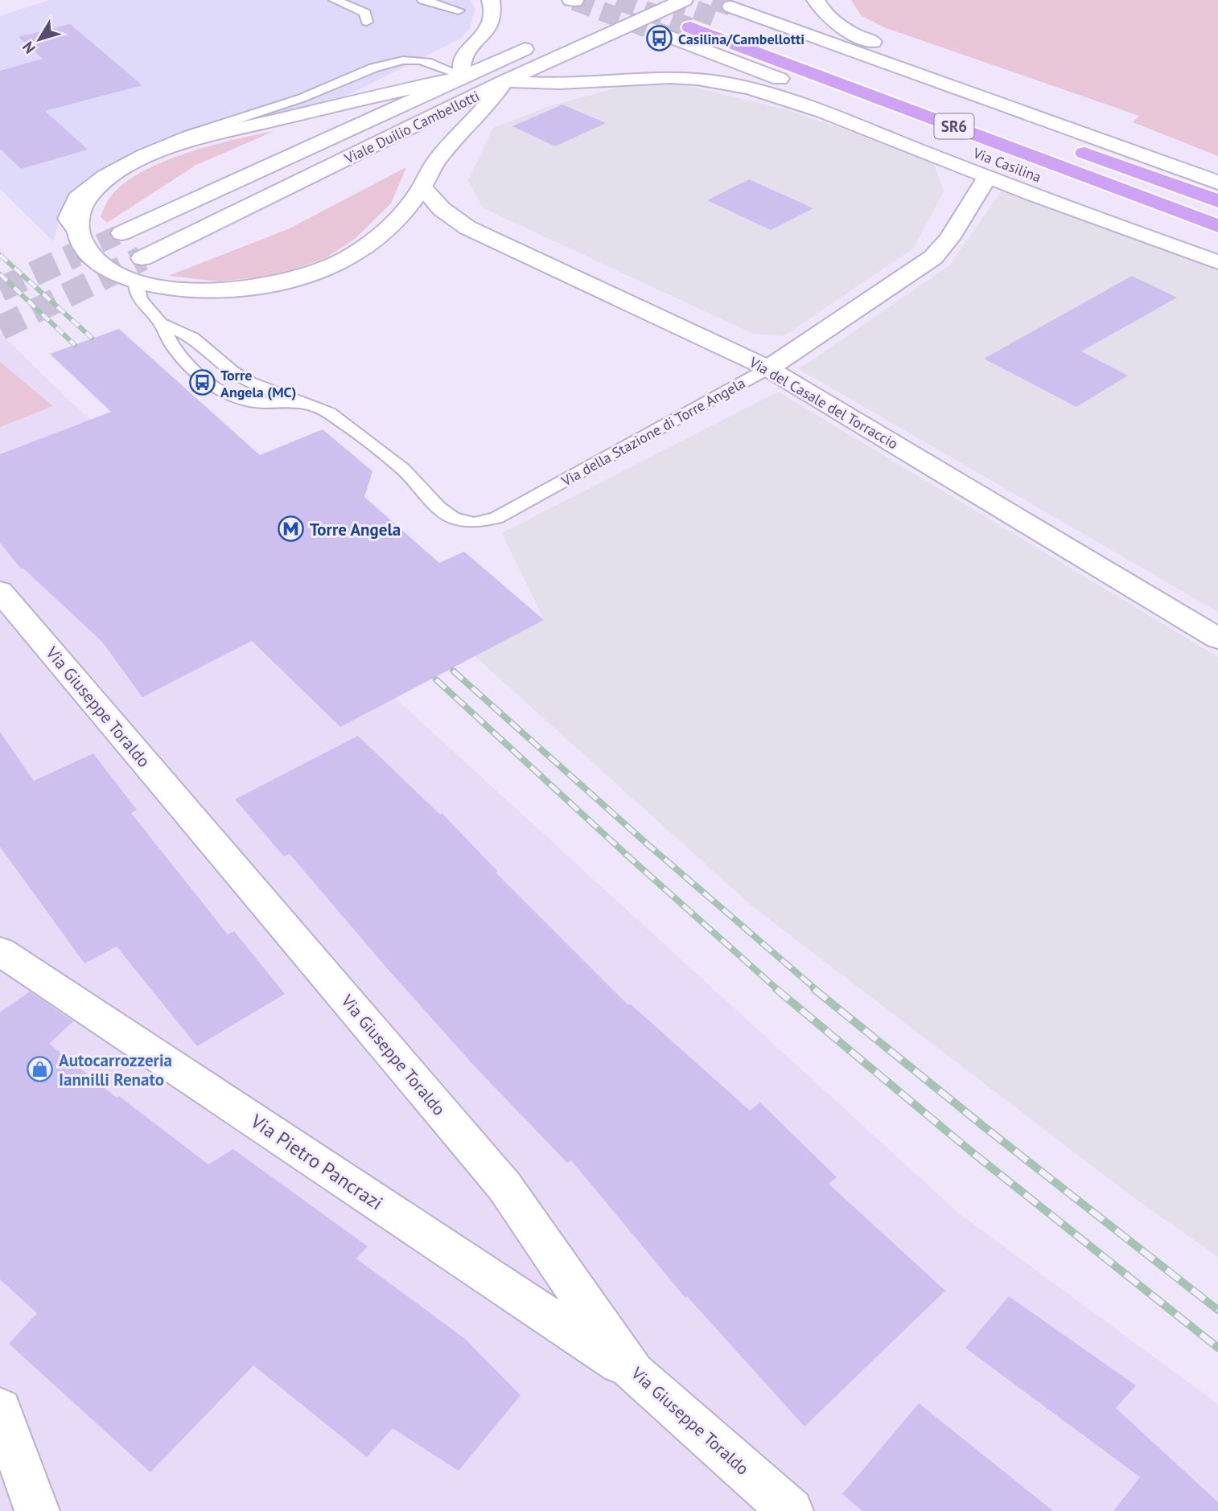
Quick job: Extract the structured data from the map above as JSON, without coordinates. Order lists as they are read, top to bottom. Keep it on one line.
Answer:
{"streets":{"main road":["SR6","Viale Duilio Cambellotti","Via Casilina","Via del Casale del Torraccio","Via della Stazione di Torre Angela","Via Giuseppe Toraldo","Via Pietro Pancrazi"]},"crossings":[["Via del Casale del Torraccio","Via della Stazione di Torre Angela"],["Via Giuseppe Toraldo","Via Pietro Pancrazi"]],"places":{"bus stop":["Casilina/Cambellotti","Torre Angela (MC)"],"metro station":["Torre Angela"],"shop":["Autocarrozzeria Iannilli Renato"]},"north":"bottom left"}
